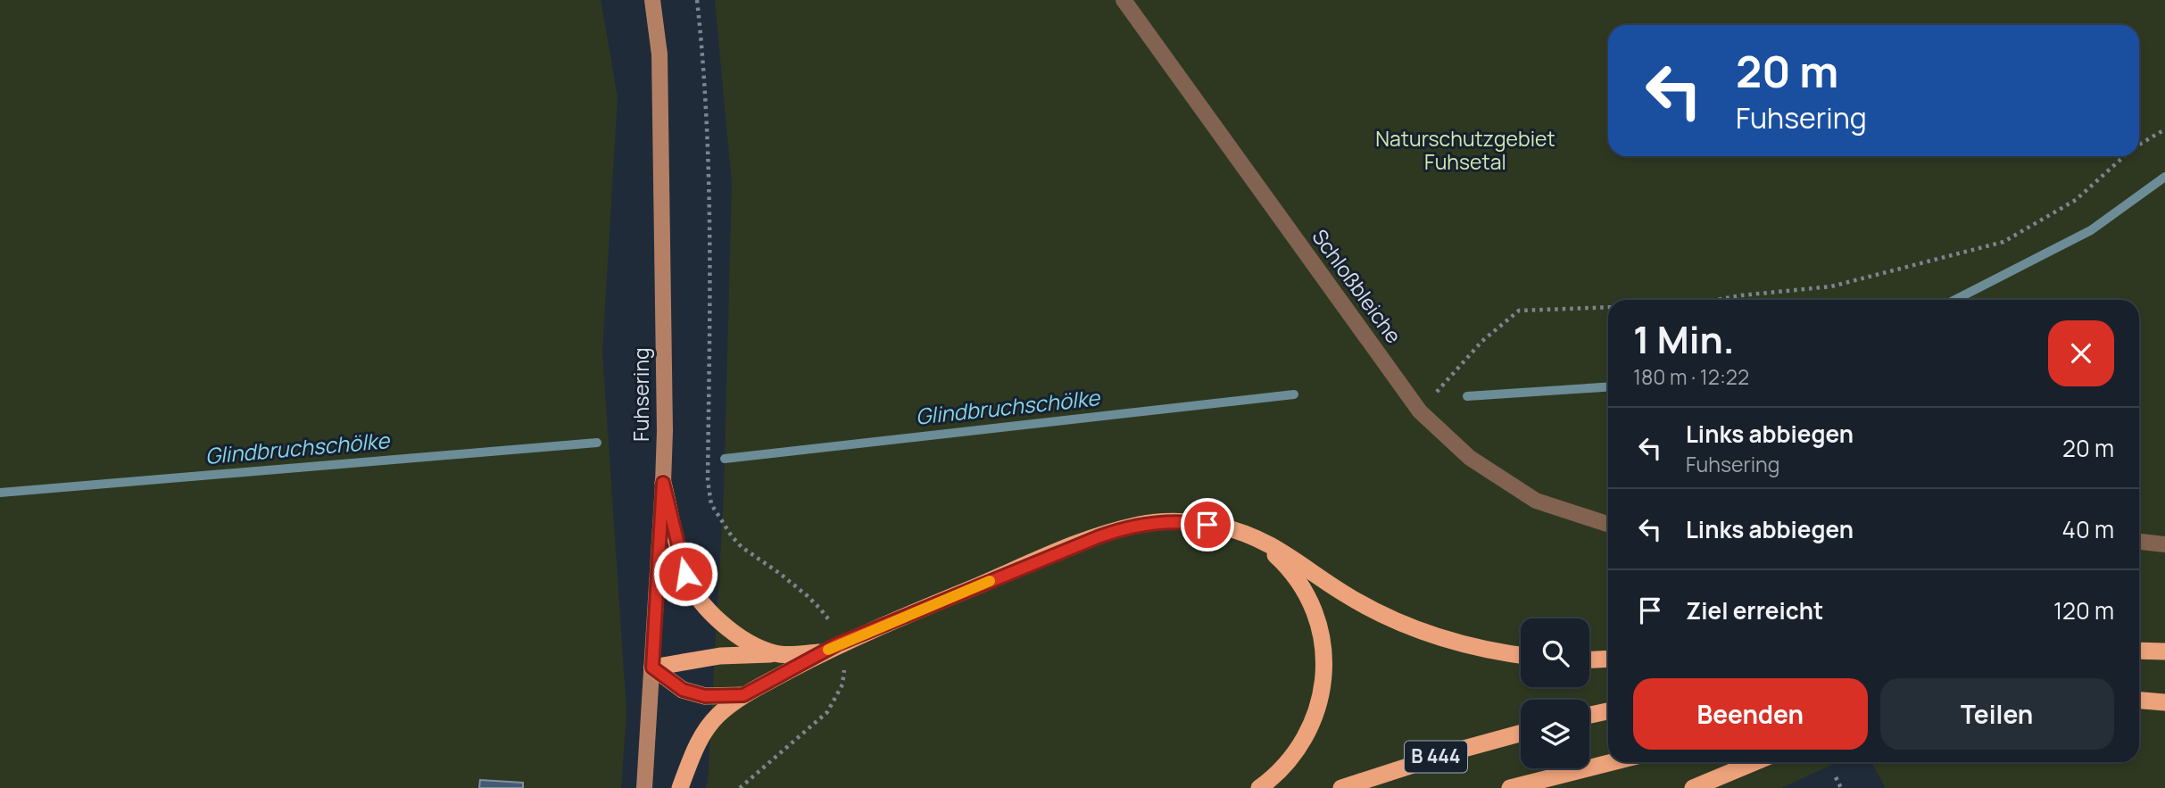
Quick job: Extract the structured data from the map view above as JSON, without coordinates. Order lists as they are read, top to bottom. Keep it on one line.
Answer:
{"streets":{"highway":["B 444"],"main road":["Fuhsering"],"street":["Schloßbleiche"]},"water":["Glindbruchschölke"],"parks":["Naturschutzgebiet Fuhsetal"],"page":{"turn":["20 m","Fuhsering"],"heading":["1 Min.","180 m · 12:22"],"list":[{"name":"Links abbiegen","note":"Fuhsering","value":"20 m"},{"name":"Links abbiegen","value":"40 m"},{"name":"Ziel erreicht","value":"120 m"}],"buttons":["Beenden","Teilen"]}}
